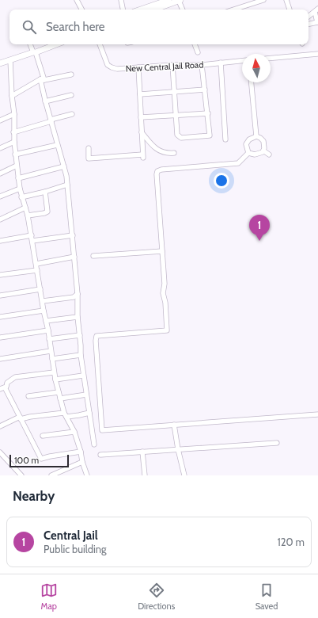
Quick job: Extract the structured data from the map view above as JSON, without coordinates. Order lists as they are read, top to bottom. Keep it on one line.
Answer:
{"streets":{"street":["New Central Jail Road"]},"scale_bar":"100 m","north":"top","page":{"search":"Search here","pins":"1","scale":"100 m","heading":"Nearby","list":[{"mark":"1","name":"Central Jail","note":"Public building","value":"120 m"}],"nav":["Map","Directions","Saved"]}}
